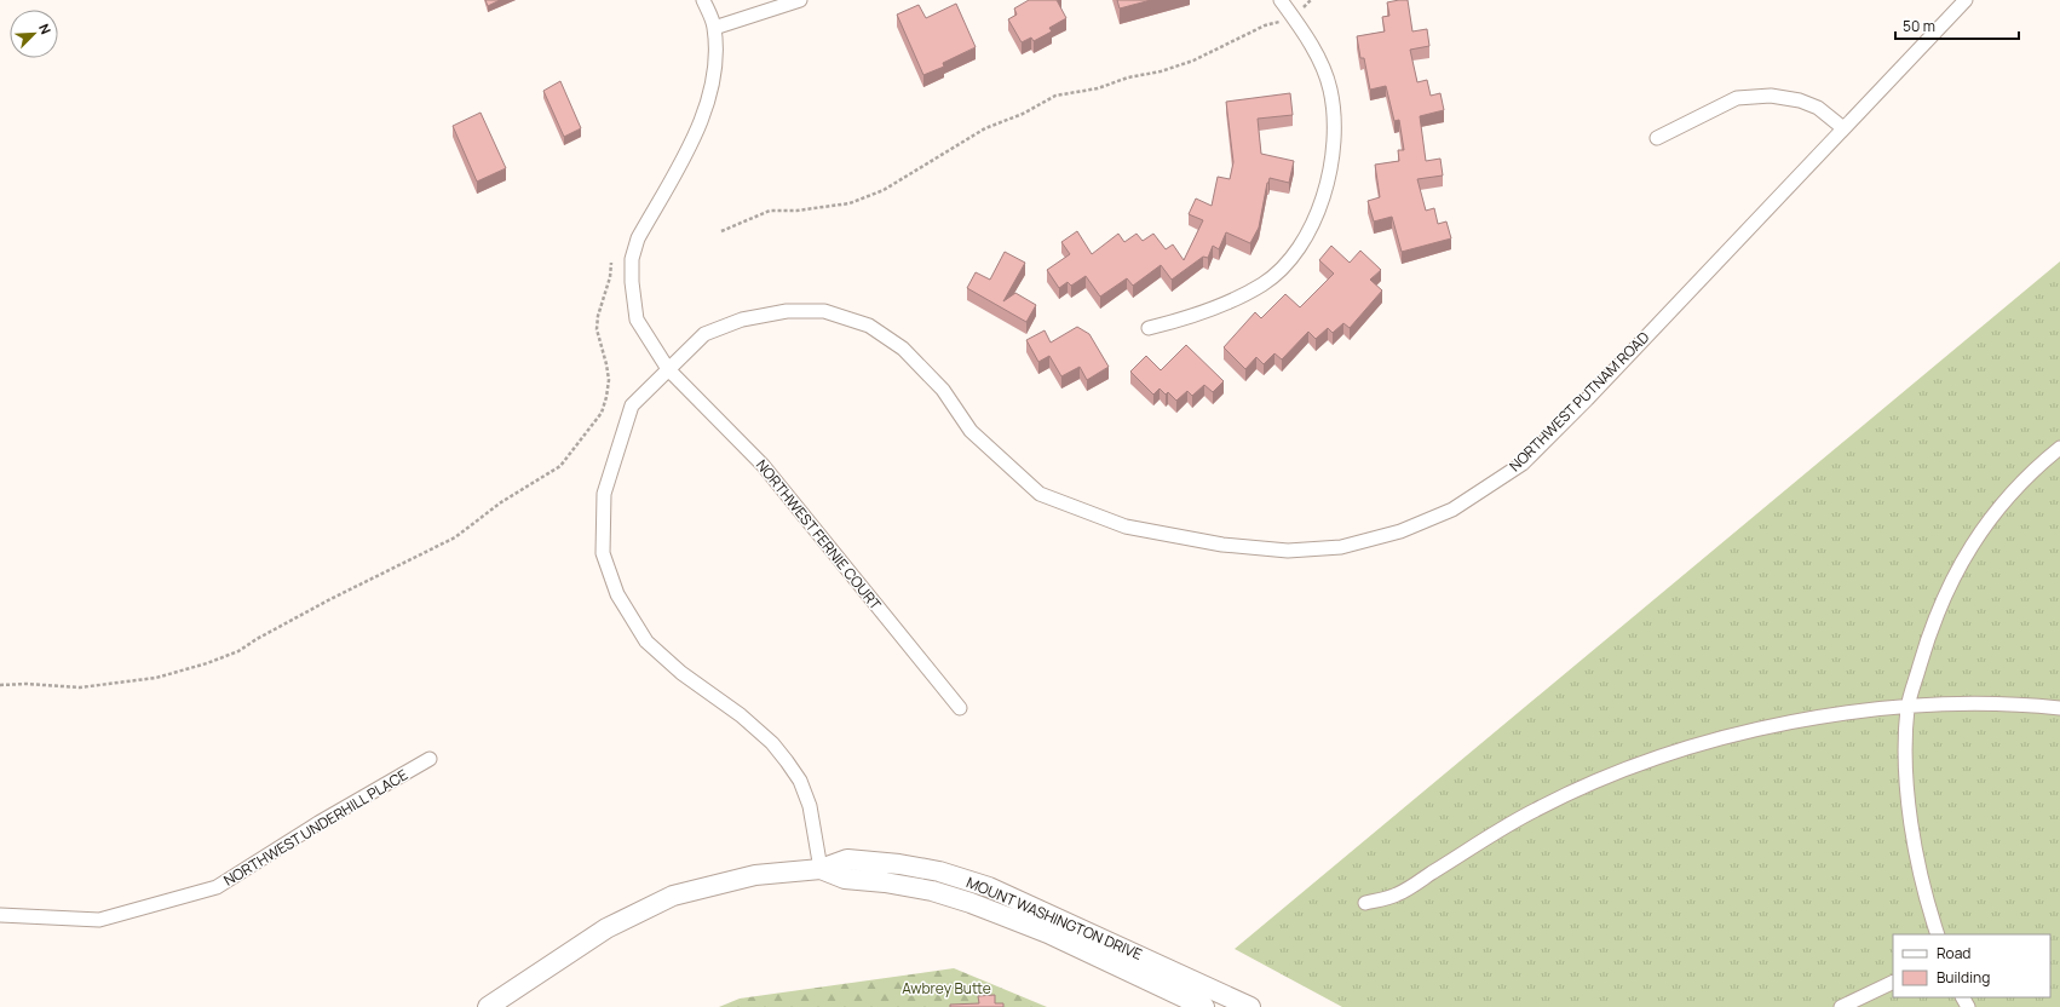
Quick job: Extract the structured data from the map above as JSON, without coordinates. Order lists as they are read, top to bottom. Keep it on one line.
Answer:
{"streets":{"main road":["MOUNT WASHINGTON DRIVE"],"street":["NORTHWEST PUTNAM ROAD","NORTHWEST FERNIE COURT","NORTHWEST UNDERHILL PLACE"]},"crossings":[["NORTHWEST PUTNAM ROAD","NORTHWEST FERNIE COURT"],["NORTHWEST PUTNAM ROAD","MOUNT WASHINGTON DRIVE"]],"parks":["Awbrey Butte"],"legend":["Road","Building"],"scale_bar":"50 m","north":"top right"}
